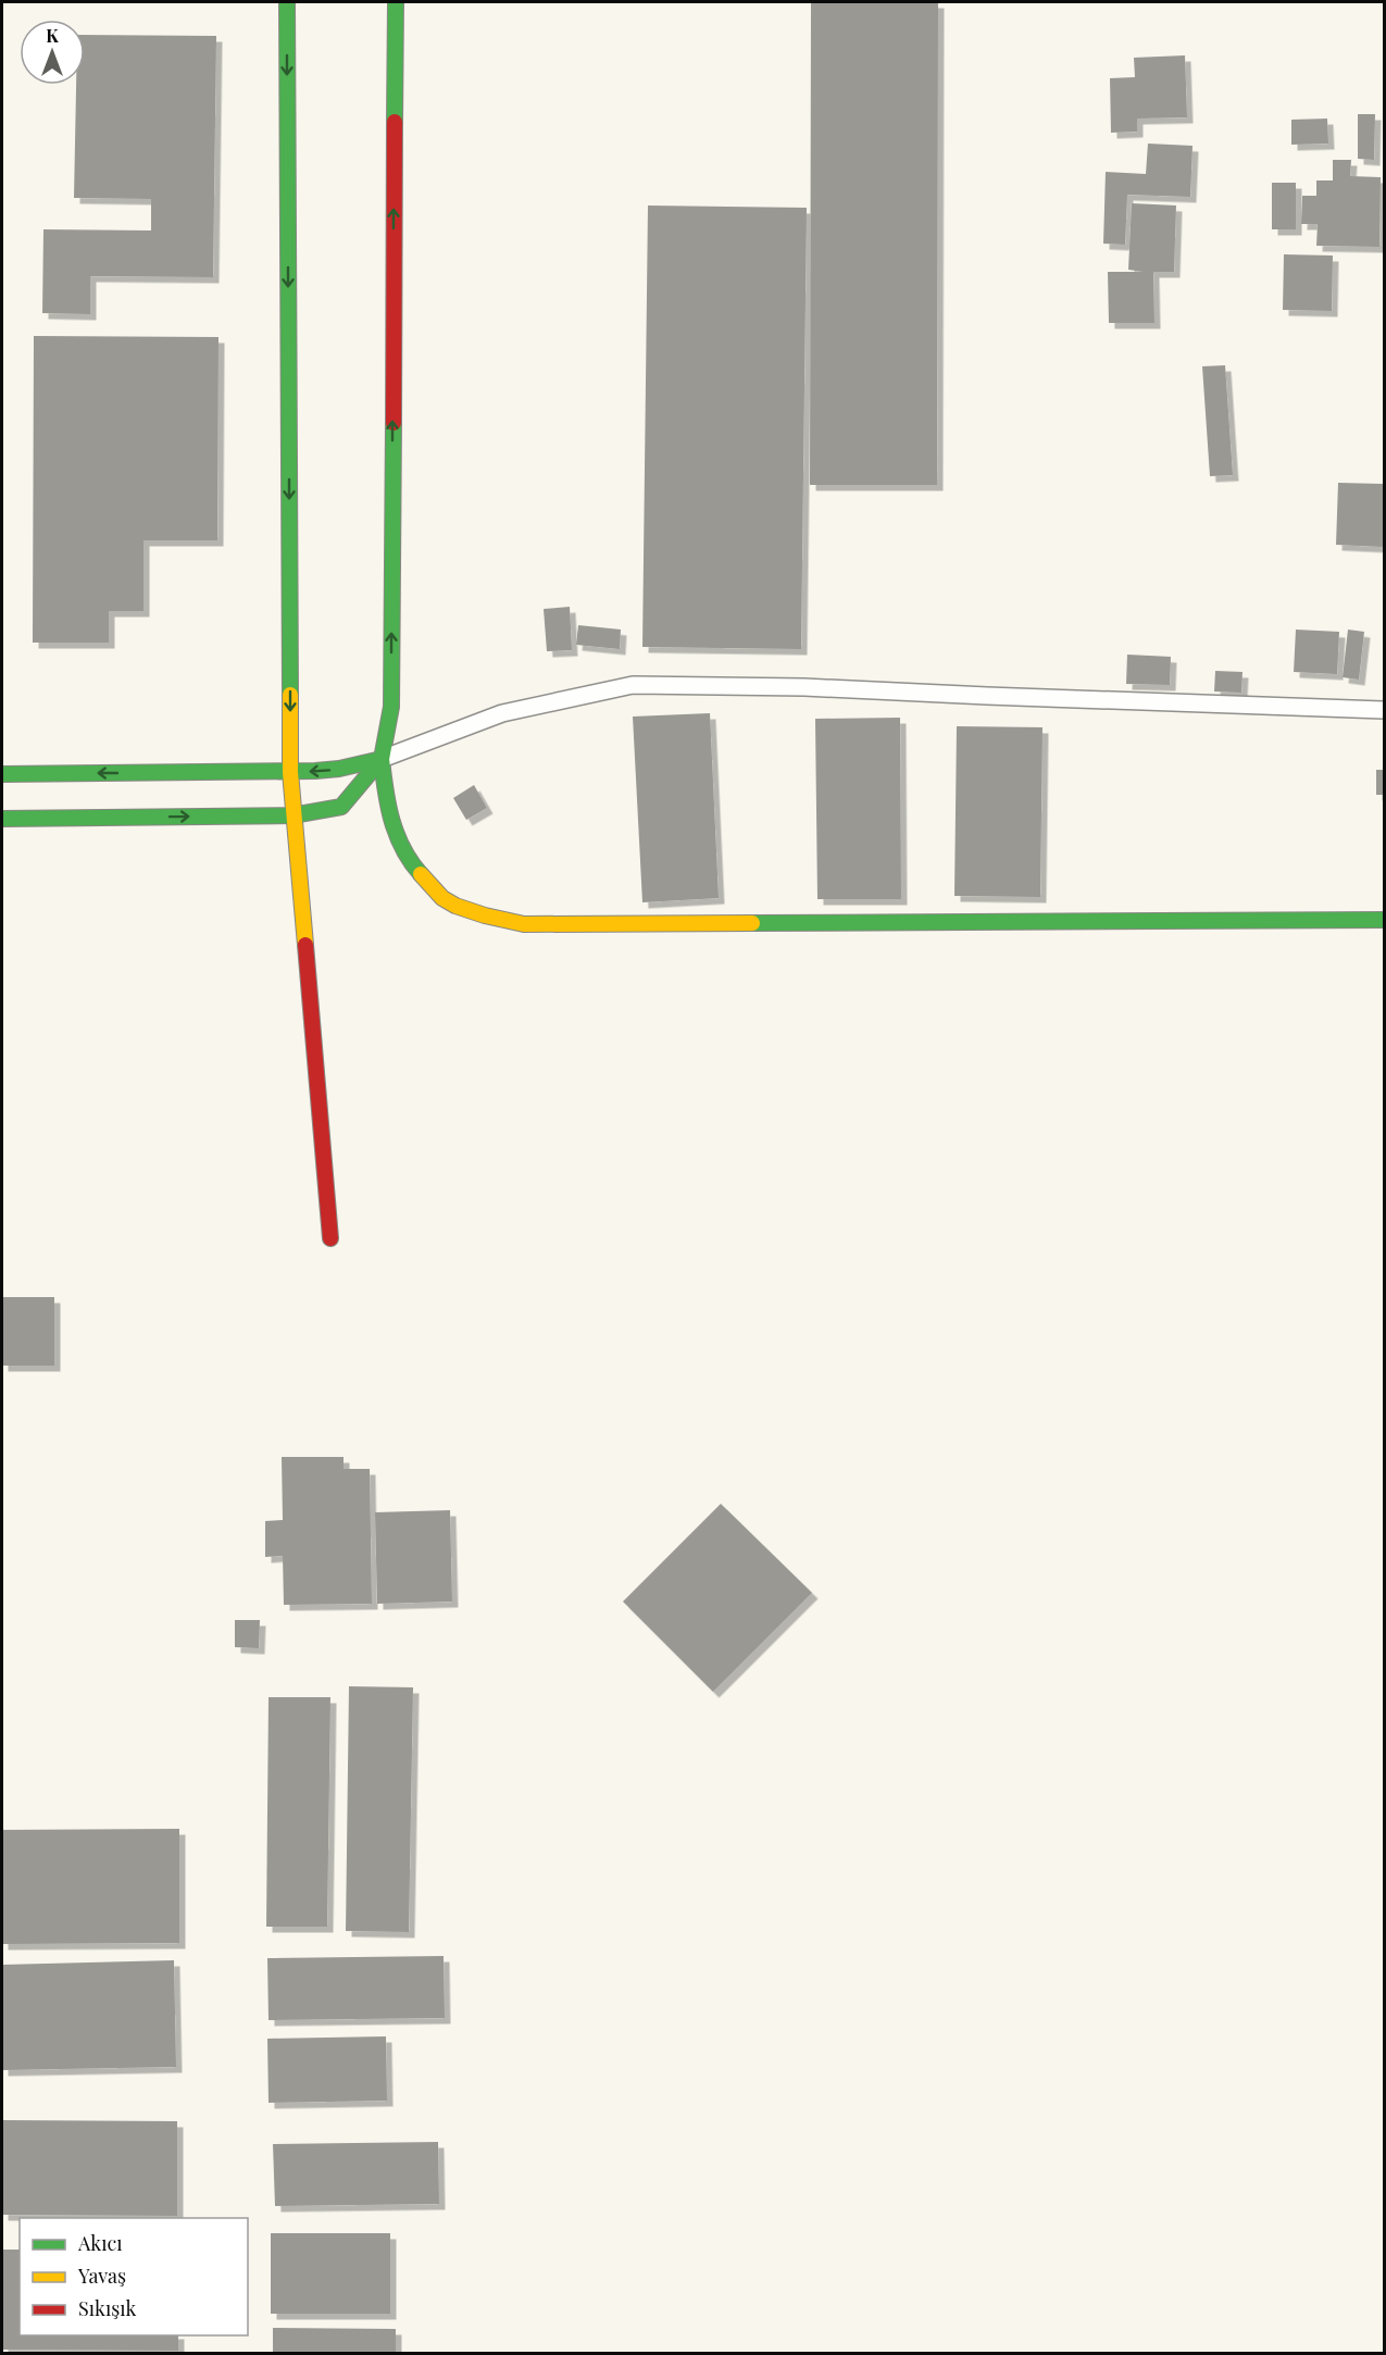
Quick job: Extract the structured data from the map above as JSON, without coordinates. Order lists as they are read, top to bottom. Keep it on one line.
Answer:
{"legend":["Akıcı","Yavaş","Sıkışık"],"north":"top"}
